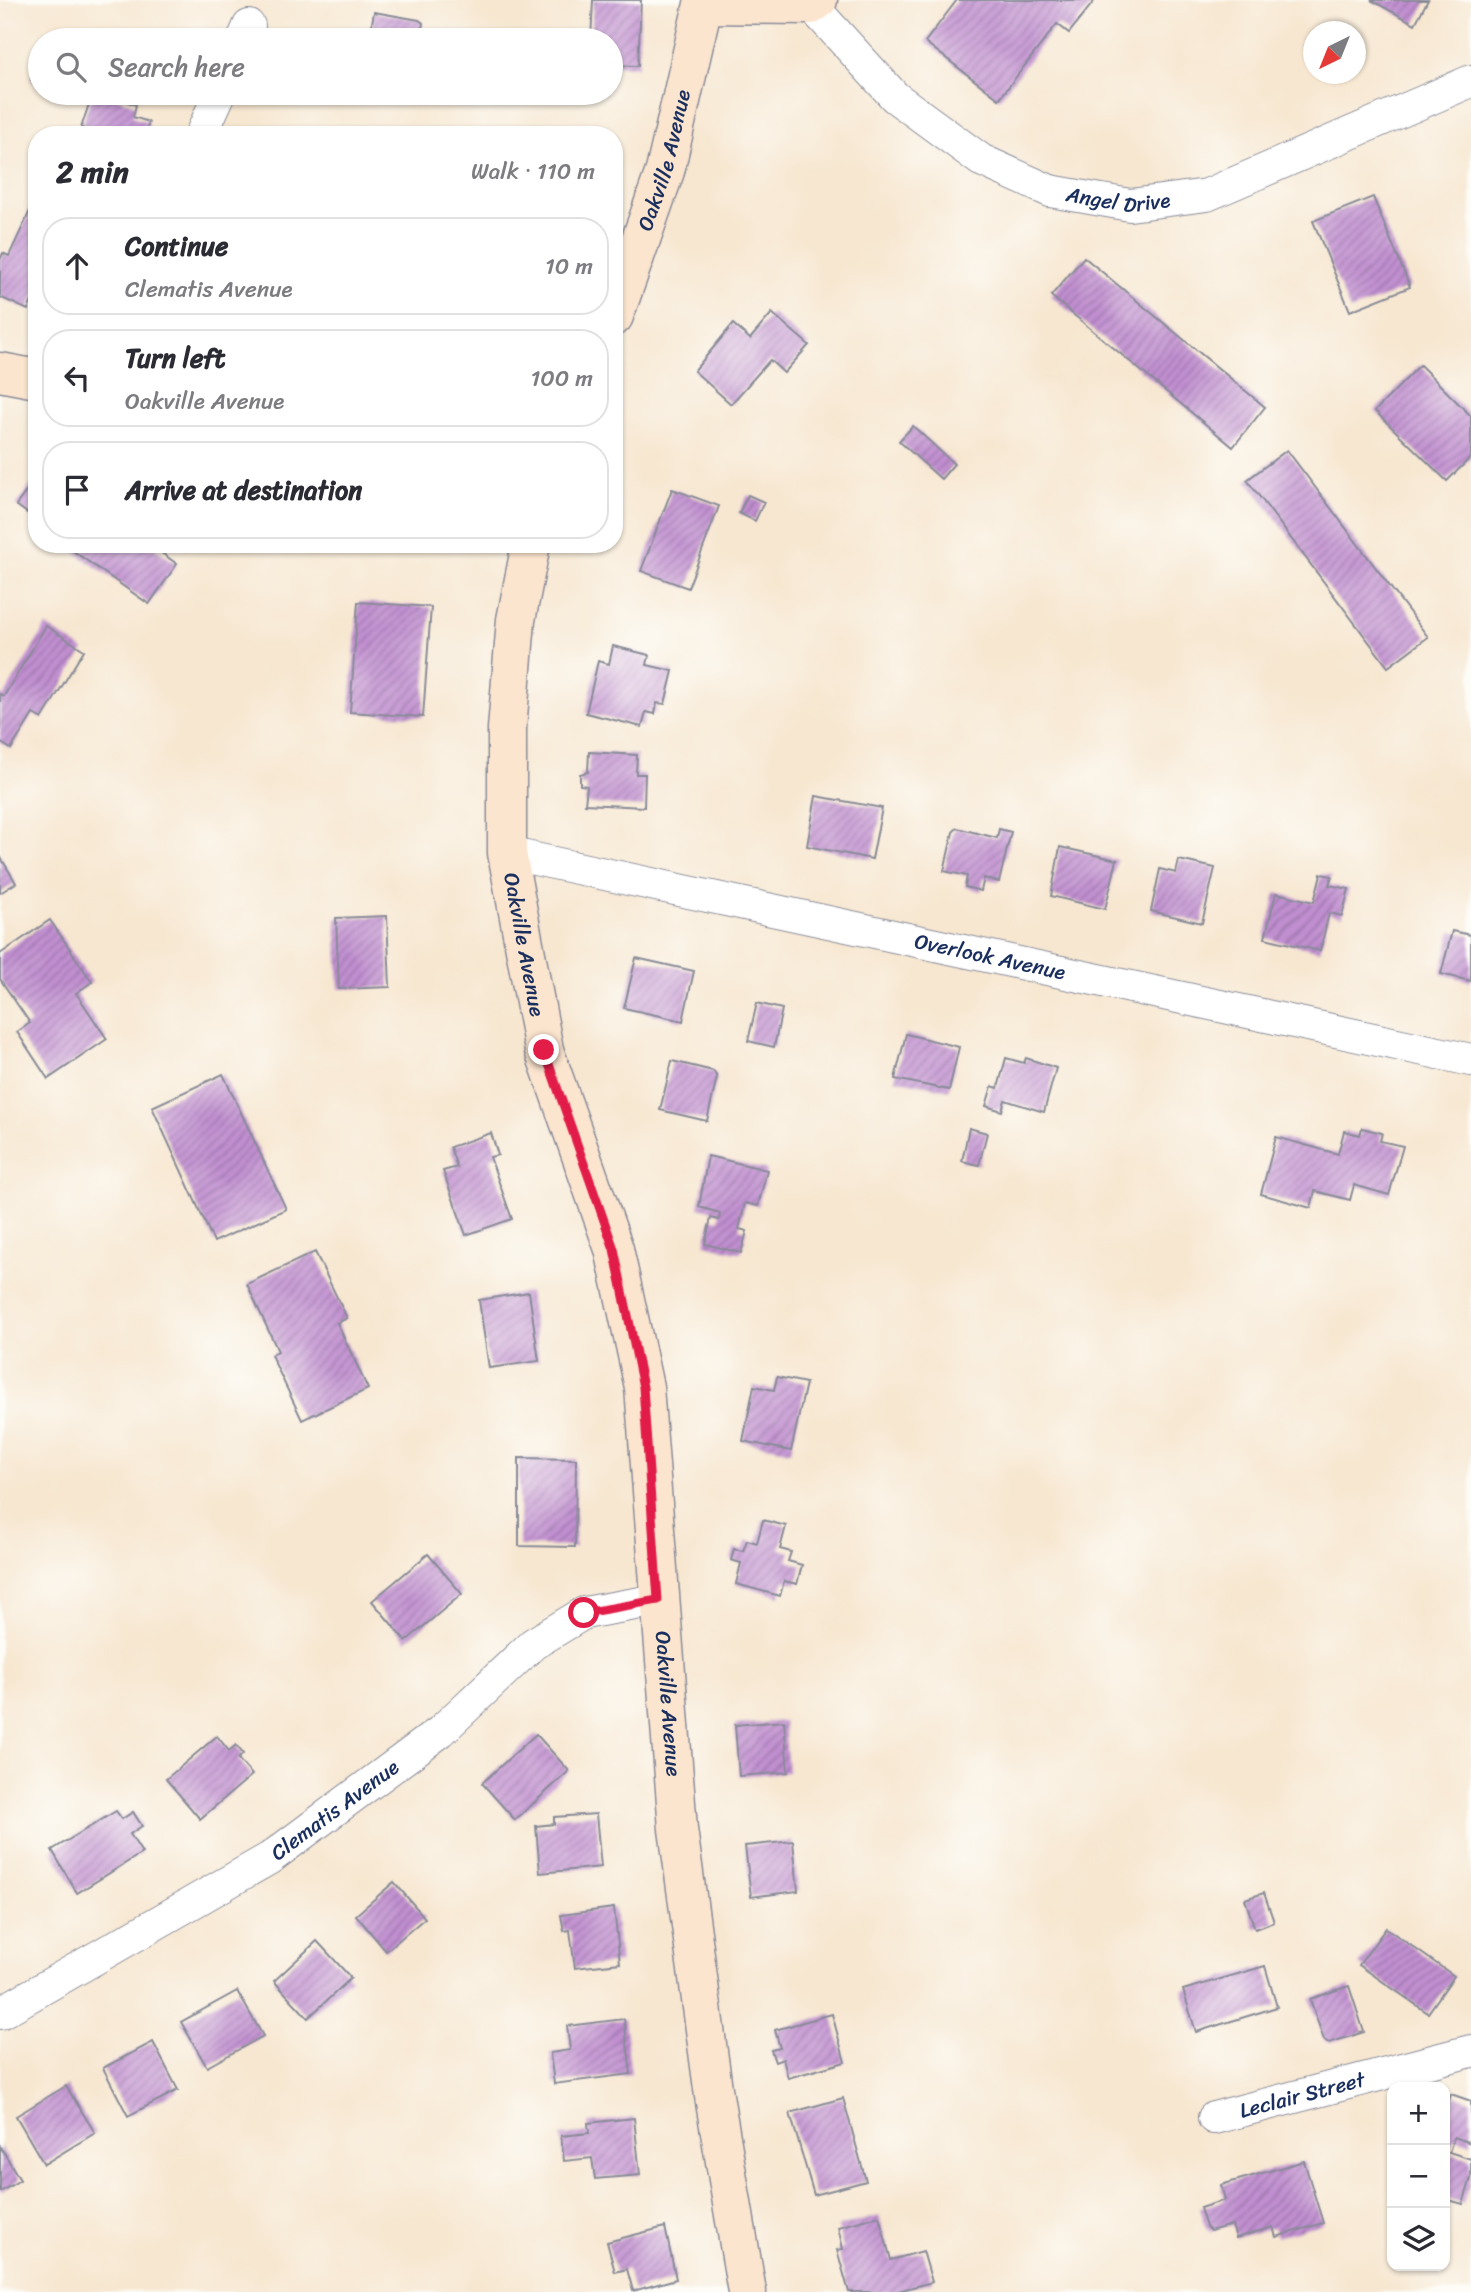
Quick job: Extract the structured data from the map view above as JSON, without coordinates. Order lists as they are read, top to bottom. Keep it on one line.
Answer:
{"streets":{"street":["Oakville Avenue","Angel Drive","Overlook Avenue","Clematis Avenue","Leclair Street"]},"crossings":[["Oakville Avenue","Overlook Avenue"],["Oakville Avenue","Clematis Avenue"]],"north":"bottom left","page":{"search":"Search here","heading":["2 min","Walk · 110 m"],"list":[["Continue","Clematis Avenue","10 m"],["Turn left","Oakville Avenue","100 m"],"Arrive at destination"],"map_buttons":["+","−"]}}
